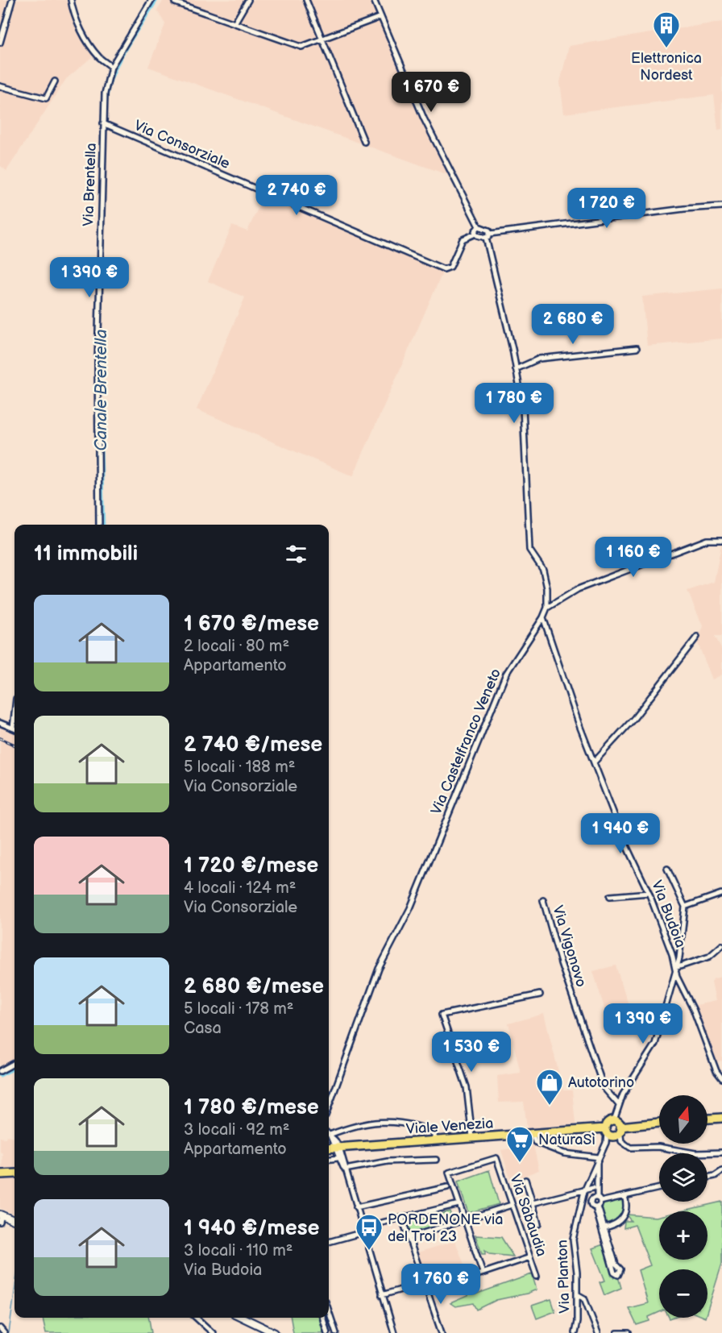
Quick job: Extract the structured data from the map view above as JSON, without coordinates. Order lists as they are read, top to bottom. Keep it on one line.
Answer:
{"streets":{"main road":["Viale Venezia"],"street":["Via Consorziale","Via Brentella","Via Castelfranco Veneto","Via Budoia","Via Vigonovo","Via Sabaudia","Via Planton"]},"crossings":[["Via Consorziale","Via Brentella"],["Via Castelfranco Veneto","Via Budoia"],["Viale Venezia","Via Planton"]],"water":["Canale Brentella"],"places":{"building":["Elettronica Nordest"],"shop":["Autotorino"],"supermarket":["NaturaSì"],"bus stop":["PORDENONE via del Troi 23"]},"north":"top","page":{"price":["1 670 €","2 740 €","1 720 €","1 390 €","2 680 €","1 780 €","1 160 €","1 940 €","1 390 €","1 530 €","1 760 €"],"heading":"11 immobili","list":[{"name":"1 670 €/mese","note":"2 locali · 80 m² · Appartamento"},{"name":"2 740 €/mese","note":"5 locali · 188 m² · Via Consorziale"},{"name":"1 720 €/mese","note":"4 locali · 124 m² · Via Consorziale"},{"name":"2 680 €/mese","note":"5 locali · 178 m² · Casa"},{"name":"1 780 €/mese","note":"3 locali · 92 m² · Appartamento"},{"name":"1 940 €/mese","note":"3 locali · 110 m² · Via Budoia"}],"map_buttons":["+","−"]}}
